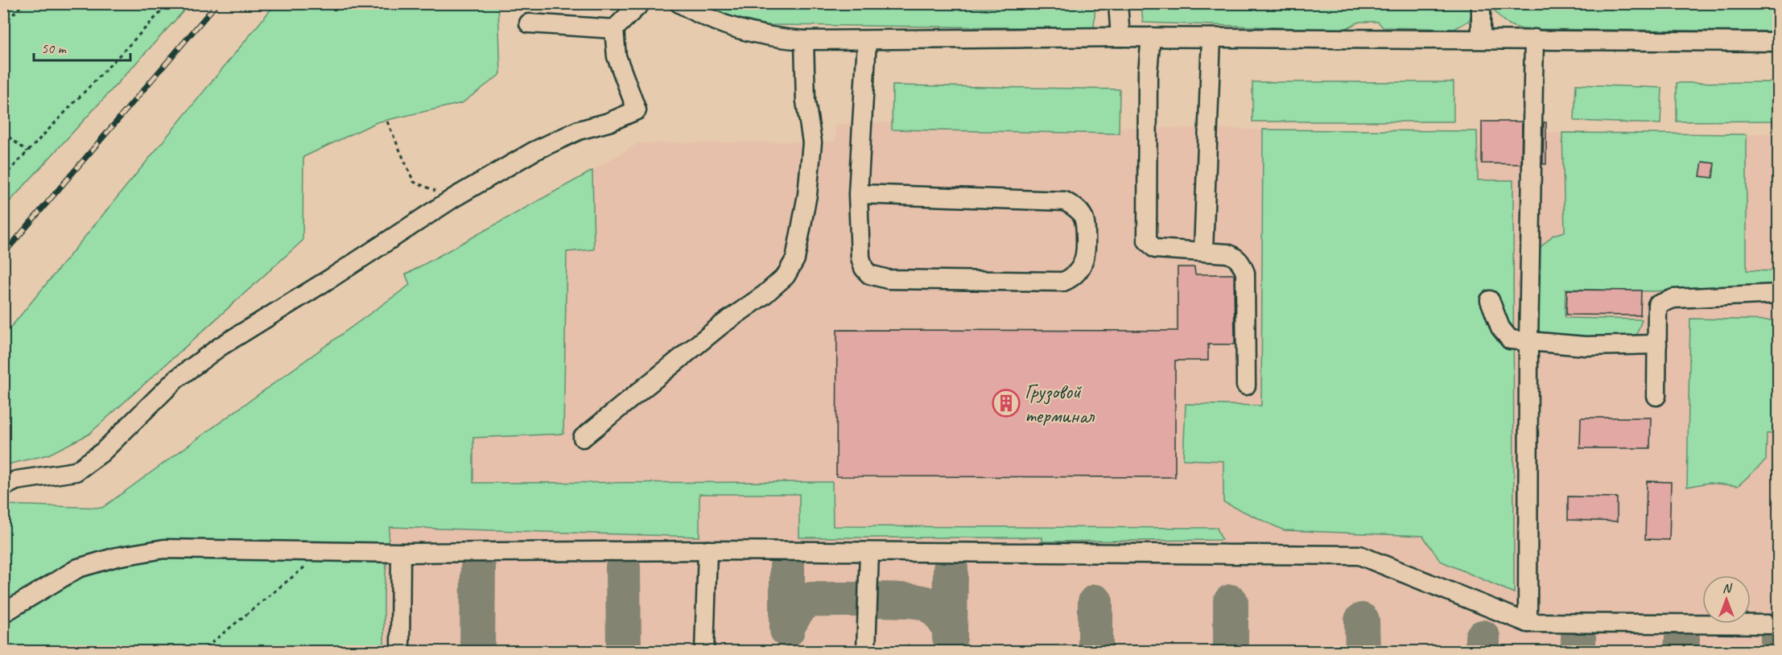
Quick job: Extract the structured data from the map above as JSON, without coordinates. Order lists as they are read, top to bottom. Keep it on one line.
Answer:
{"places":{"building":["Грузовой терминал"]},"scale_bar":"50 m","north":"top"}
